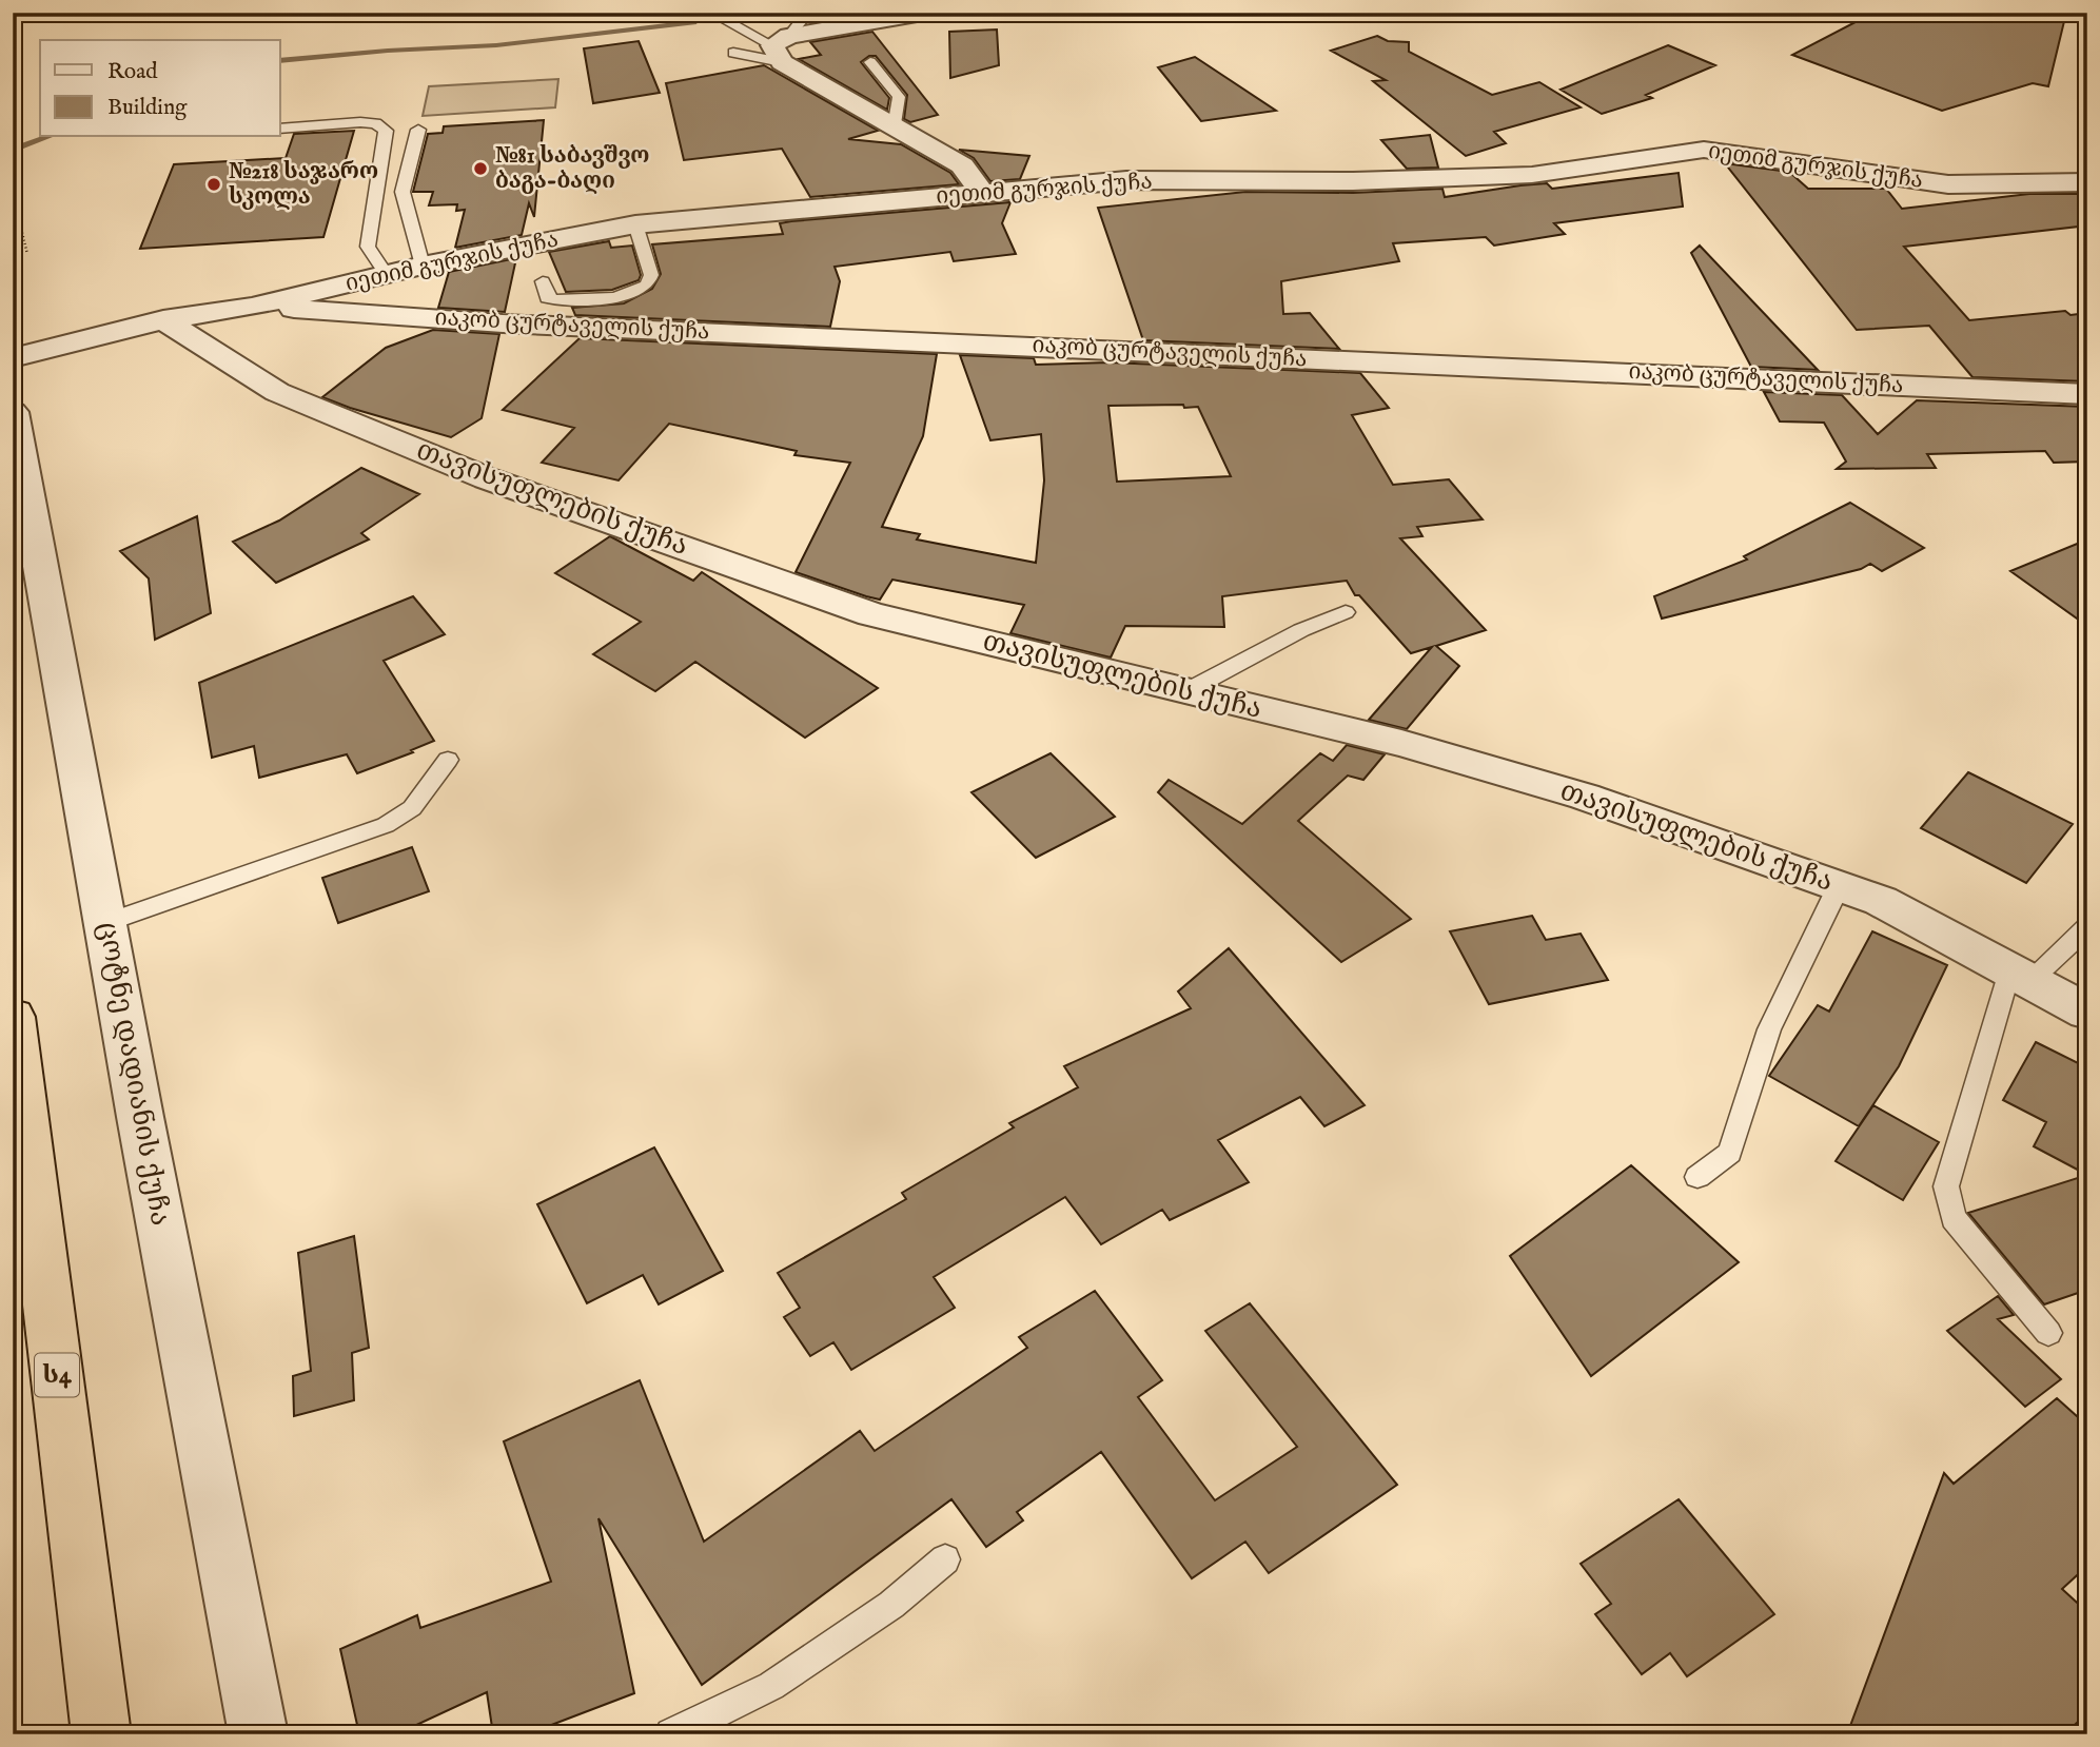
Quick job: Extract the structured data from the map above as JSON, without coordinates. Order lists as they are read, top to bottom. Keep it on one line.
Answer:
{"streets":{"highway":["ს4"],"street":["იეთიმ გურჯის ქუჩა","იაკობ ცურტაველის ქუჩა","თავისუფლების ქუჩა","ცოტნე დადიანის ქუჩა"]},"crossings":[["იეთიმ გურჯის ქუჩა","იაკობ ცურტაველის ქუჩა"],["იეთიმ გურჯის ქუჩა","თავისუფლების ქუჩა"]],"places":["№81 საბავშვო ბაგა-ბაღი","№218 საჯარო სკოლა"],"legend":["Road","Building"]}
